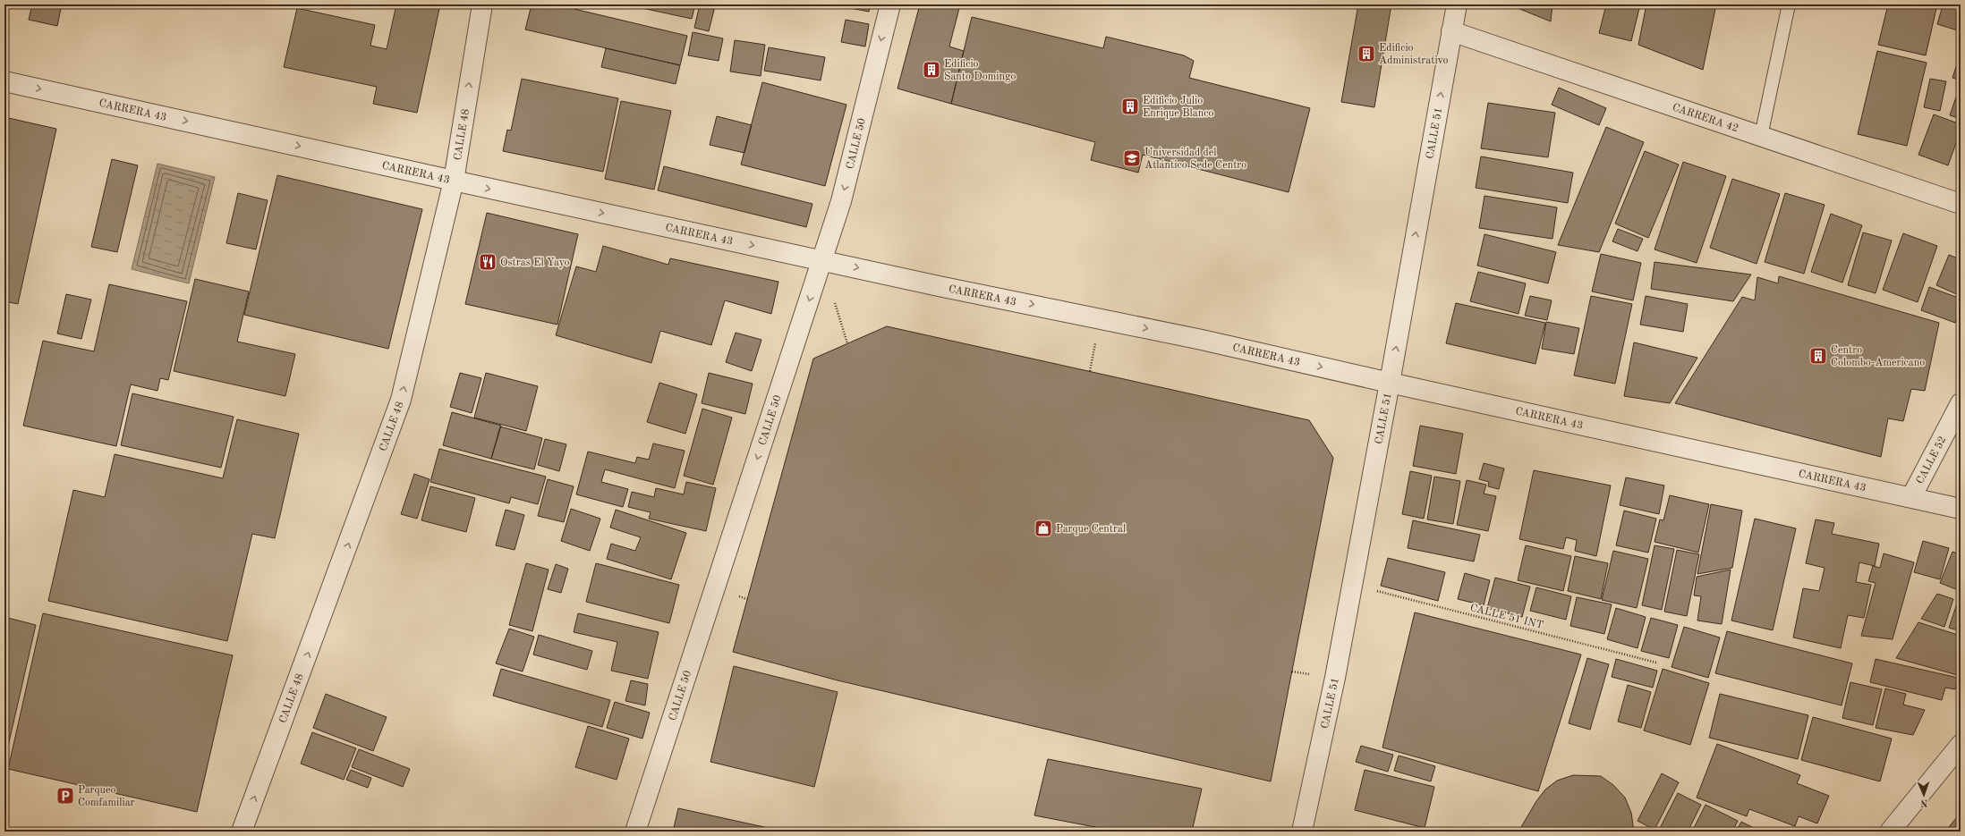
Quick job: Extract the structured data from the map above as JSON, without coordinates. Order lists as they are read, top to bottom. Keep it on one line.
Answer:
{"streets":{"street":["CARRERA 43","CARRERA 42","CALLE 51","CALLE 48","CALLE 50","CALLE 52"],"path":["CALLE 51 INT"]},"crossings":[["CARRERA 43","CALLE 51"],["CARRERA 43","CALLE 48"],["CARRERA 43","CALLE 50"],["CARRERA 43","CALLE 52"],["CARRERA 42","CALLE 51"],["CALLE 51","CALLE 51 INT"]],"one_way":["CARRERA 43","CALLE 51","CALLE 48","CALLE 50"],"places":{"building":["Edificio Administrativo","Edificio Santo Domingo","Edificio Julio Enrique Blanco","Centro Colombo-Americano"],"school or university":["Universidad del Atlántico Sede Centro"],"restaurant":["Ostras El Yayo"],"shop":["Parque Central"],"parking":["Parqueo Comfamiliar"]},"north":"bottom"}
